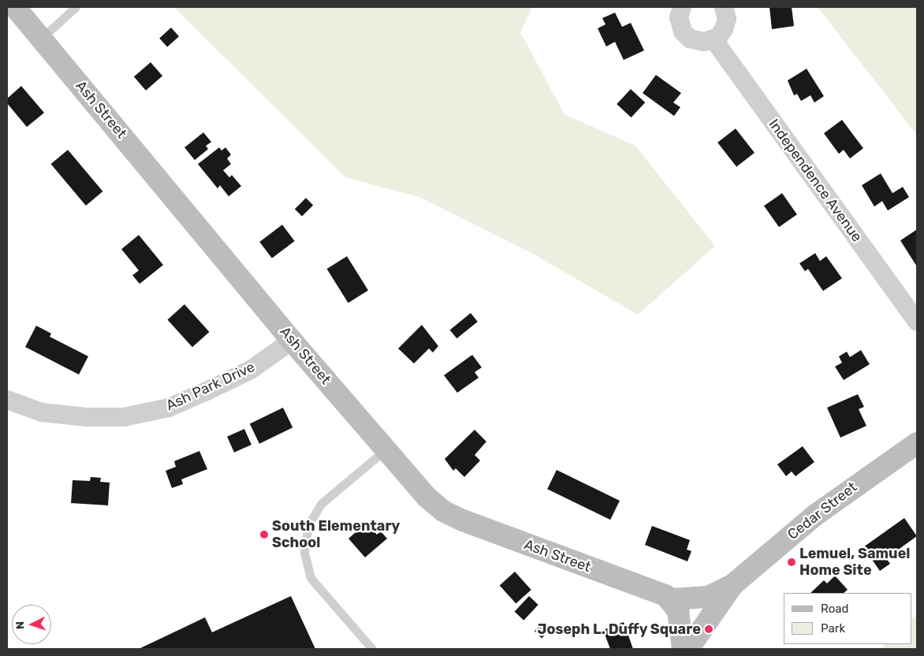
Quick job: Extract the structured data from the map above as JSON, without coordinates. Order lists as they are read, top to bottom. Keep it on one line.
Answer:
{"streets":{"street":["Ash Street","Independence Avenue","Ash Park Drive","Cedar Street"]},"crossings":[["Ash Street","Ash Park Drive"],["Ash Street","Cedar Street"]],"places":["South Elementary School","Lemuel, Samuel Home Site","Joseph L. Duffy Square"],"legend":["Road","Park"],"north":"left"}
